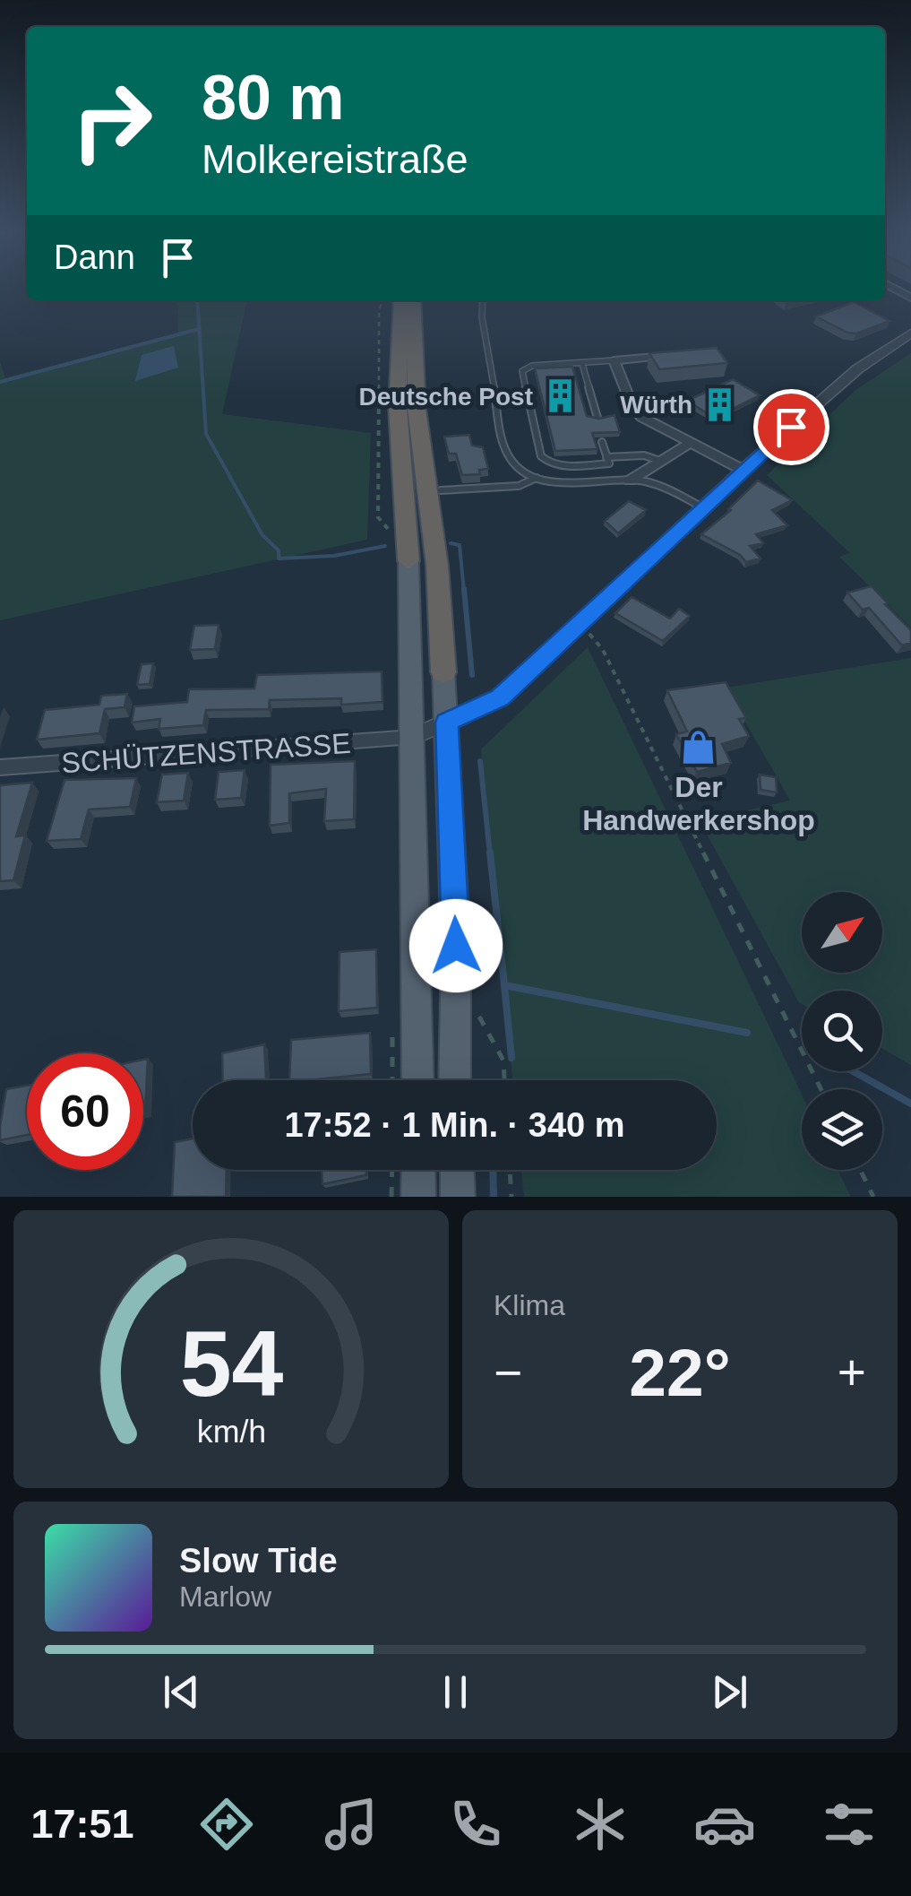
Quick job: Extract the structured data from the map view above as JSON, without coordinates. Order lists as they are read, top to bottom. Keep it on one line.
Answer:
{"streets":{"street":["SCHÜTZENSTRASSE"]},"places":{"building":["Deutsche Post","Würth"],"shop":["Der Handwerkershop"]},"north":"top right","page":{"turn":["80 m","Molkereistraße"],"then":"Dann","limit":"60","trip":"17:52 · 1 Min. · 340 m","tile":"Klima","heat":["−","22°","+"],"song":["Slow Tide","Marlow"],"tabs":"17:51","gauge":["54","km/h"]}}
